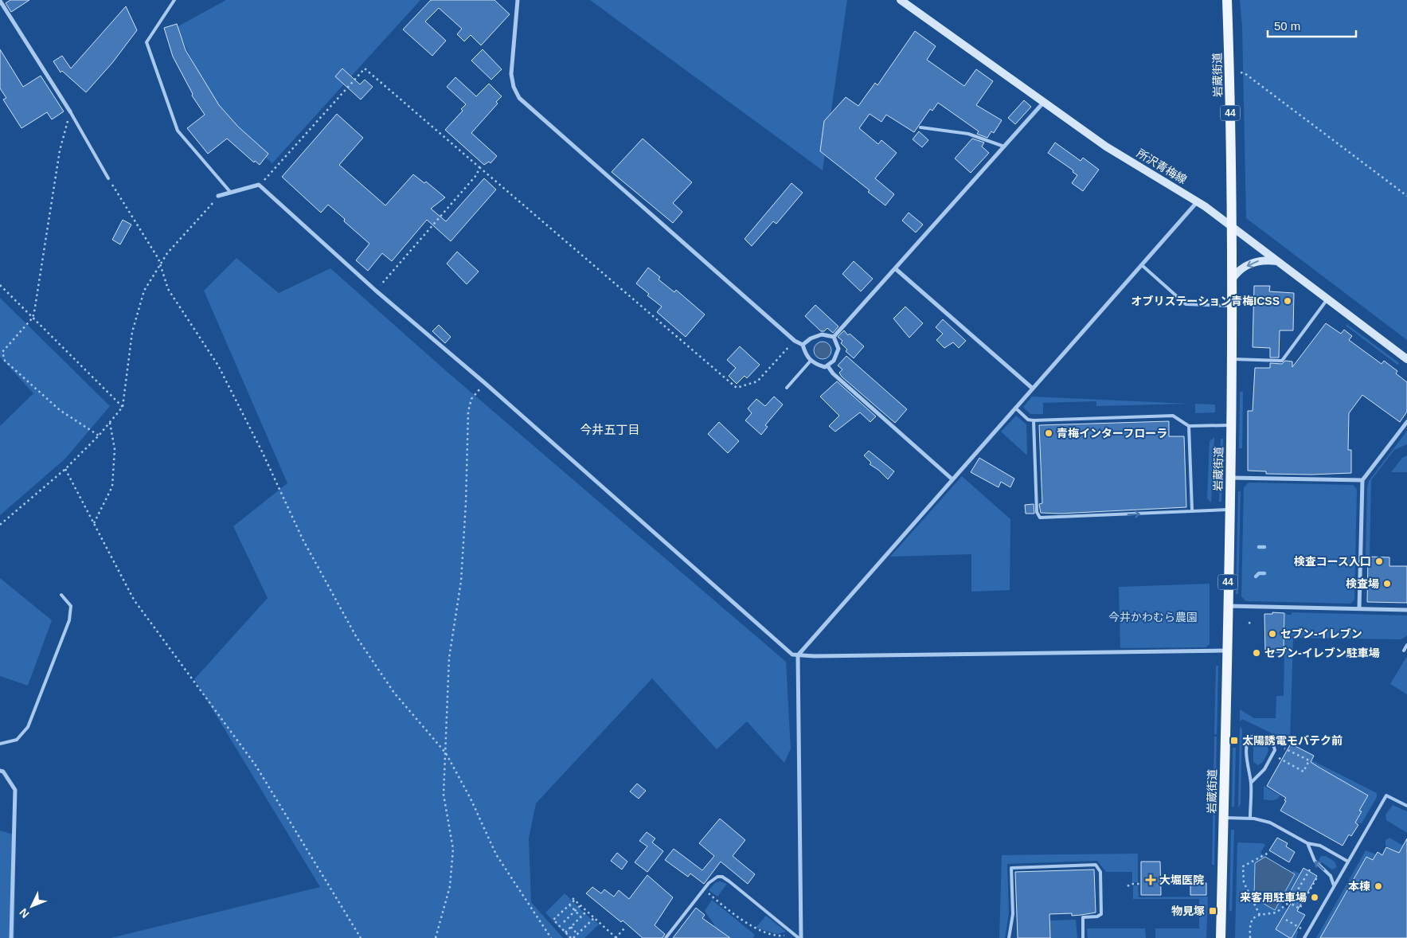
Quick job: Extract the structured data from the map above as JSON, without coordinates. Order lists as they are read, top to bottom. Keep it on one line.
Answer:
{"streets":{"main road":["岩蔵街道","44","所沢青梅線"]},"crossings":[["岩蔵街道","所沢青梅線"]],"districts":["今井五丁目"],"parks":["今井かわむら農園"],"places":{"other":["オブリステーション青梅ICSS","青梅インターフローラ","検査コース入口","検査場","セブン-イレブン","セブン-イレブン駐車場","本棟","来客用駐車場"],"transit":["太陽誘電モバテク前","物見塚"],"health":["大堀医院"]},"scale_bar":"50 m","north":"bottom left"}
